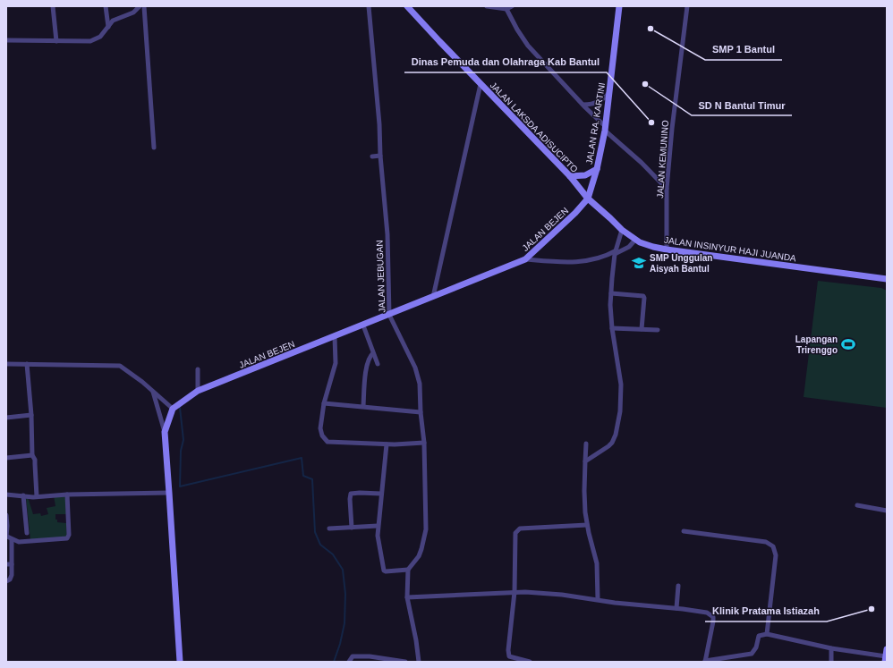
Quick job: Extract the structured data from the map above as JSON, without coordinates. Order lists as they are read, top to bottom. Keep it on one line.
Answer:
{"streets":{"main road":["JALAN RA. KARTINI","JALAN LAKSDA ADISUCIPTO","JALAN BEJEN","JALAN INSINYUR HAJI JUANDA"],"street":["JALAN KEMUNINO","JALAN JEBUGAN"]},"crossings":[["JALAN RA. KARTINI","JALAN LAKSDA ADISUCIPTO"],["JALAN RA. KARTINI","JALAN BEJEN"],["JALAN RA. KARTINI","JALAN INSINYUR HAJI JUANDA"],["JALAN LAKSDA ADISUCIPTO","JALAN BEJEN"],["JALAN LAKSDA ADISUCIPTO","JALAN INSINYUR HAJI JUANDA"],["JALAN KEMUNINO","JALAN INSINYUR HAJI JUANDA"],["JALAN BEJEN","JALAN INSINYUR HAJI JUANDA"],["JALAN BEJEN","JALAN JEBUGAN"]],"places":{"other":["SMP 1 Bantul","SD N Bantul Timur","Dinas Pemuda dan Olahraga Kab Bantul","Klinik Pratama Istiazah"],"school or university":["SMP Unggulan Aisyah Bantul"],"sports":["Lapangan Trirenggo"]}}
